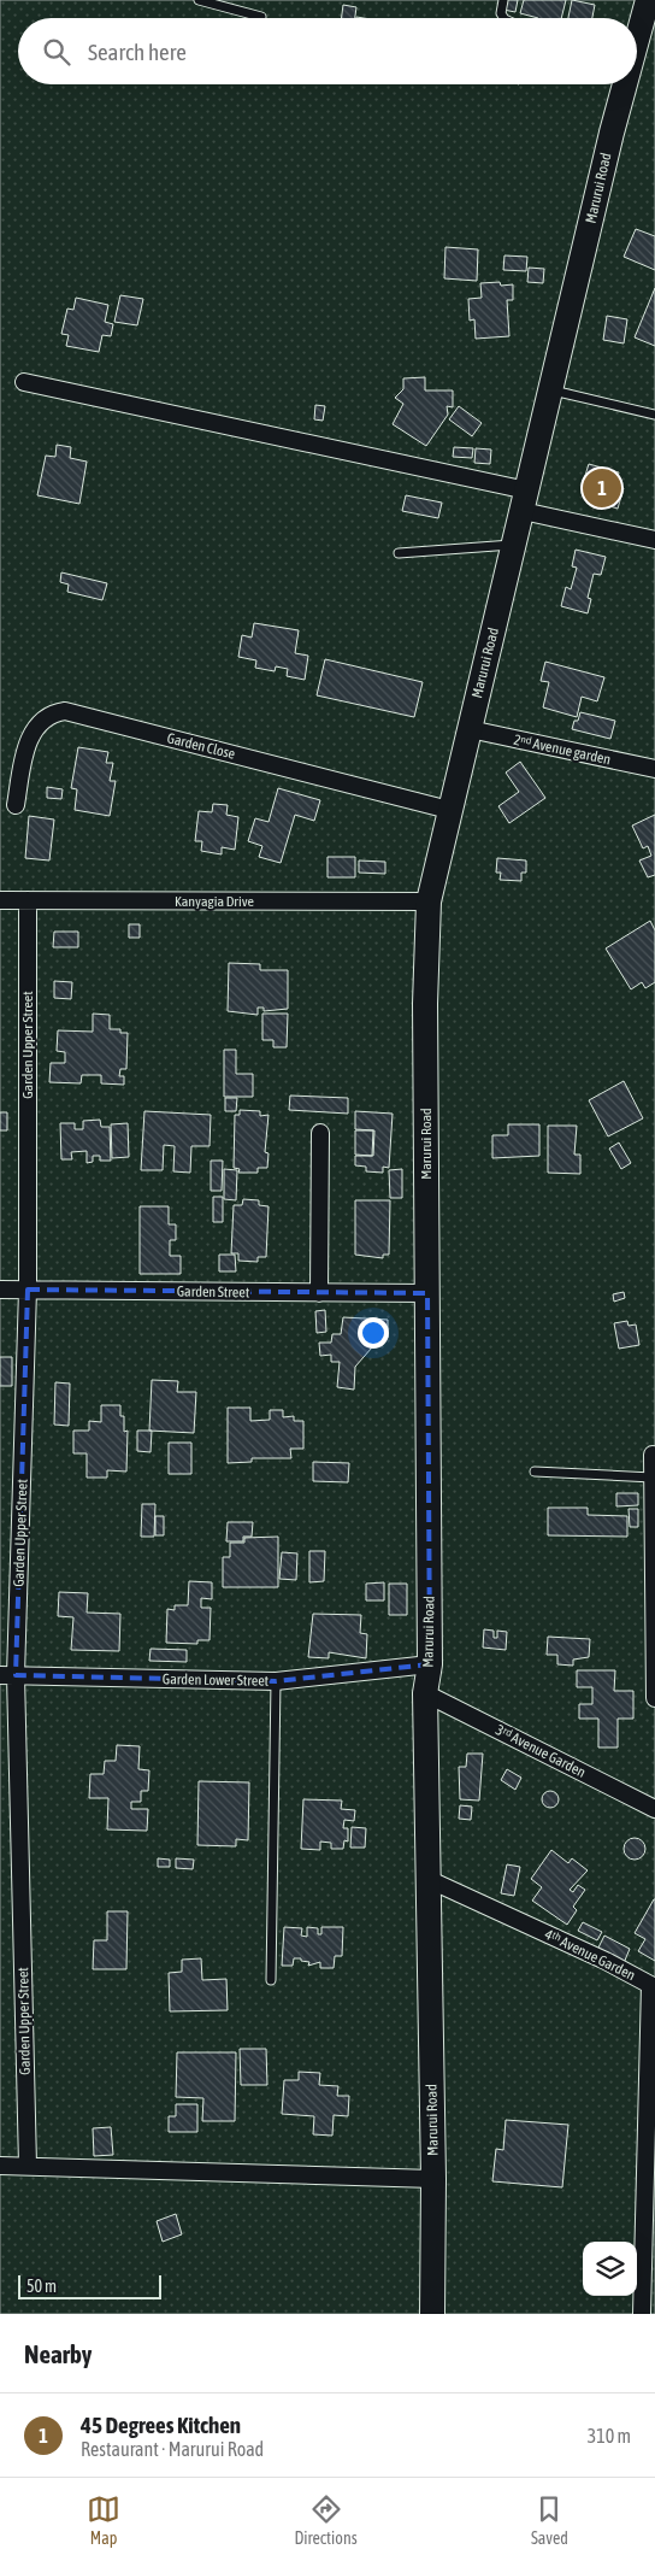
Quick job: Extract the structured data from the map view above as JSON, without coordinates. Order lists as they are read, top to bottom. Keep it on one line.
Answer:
{"streets":{"street":["Marurui Road","Garden Close","2ⁿᵈ Avenue garden","Kanyagia Drive","Garden Upper Street","Garden Street","Garden Lower Street","3ʳᵈ Avenue Garden","4ᵗʰ Avenue Garden"]},"crossings":[["Marurui Road","Garden Close"],["Marurui Road","2ⁿᵈ Avenue garden"],["Marurui Road","Kanyagia Drive"],["Marurui Road","Garden Street"],["Marurui Road","Garden Lower Street"],["Marurui Road","3ʳᵈ Avenue Garden"],["Marurui Road","4ᵗʰ Avenue Garden"],["Kanyagia Drive","Garden Upper Street"],["Garden Upper Street","Garden Street"],["Garden Upper Street","Garden Lower Street"]],"scale_bar":"50 m","page":{"search":"Search here","pins":"1","scale":"50 m","heading":"Nearby","list":[{"mark":"1","name":"45 Degrees Kitchen","note":"Restaurant · Marurui Road","value":"310 m"}],"nav":["Map","Directions","Saved"]}}
